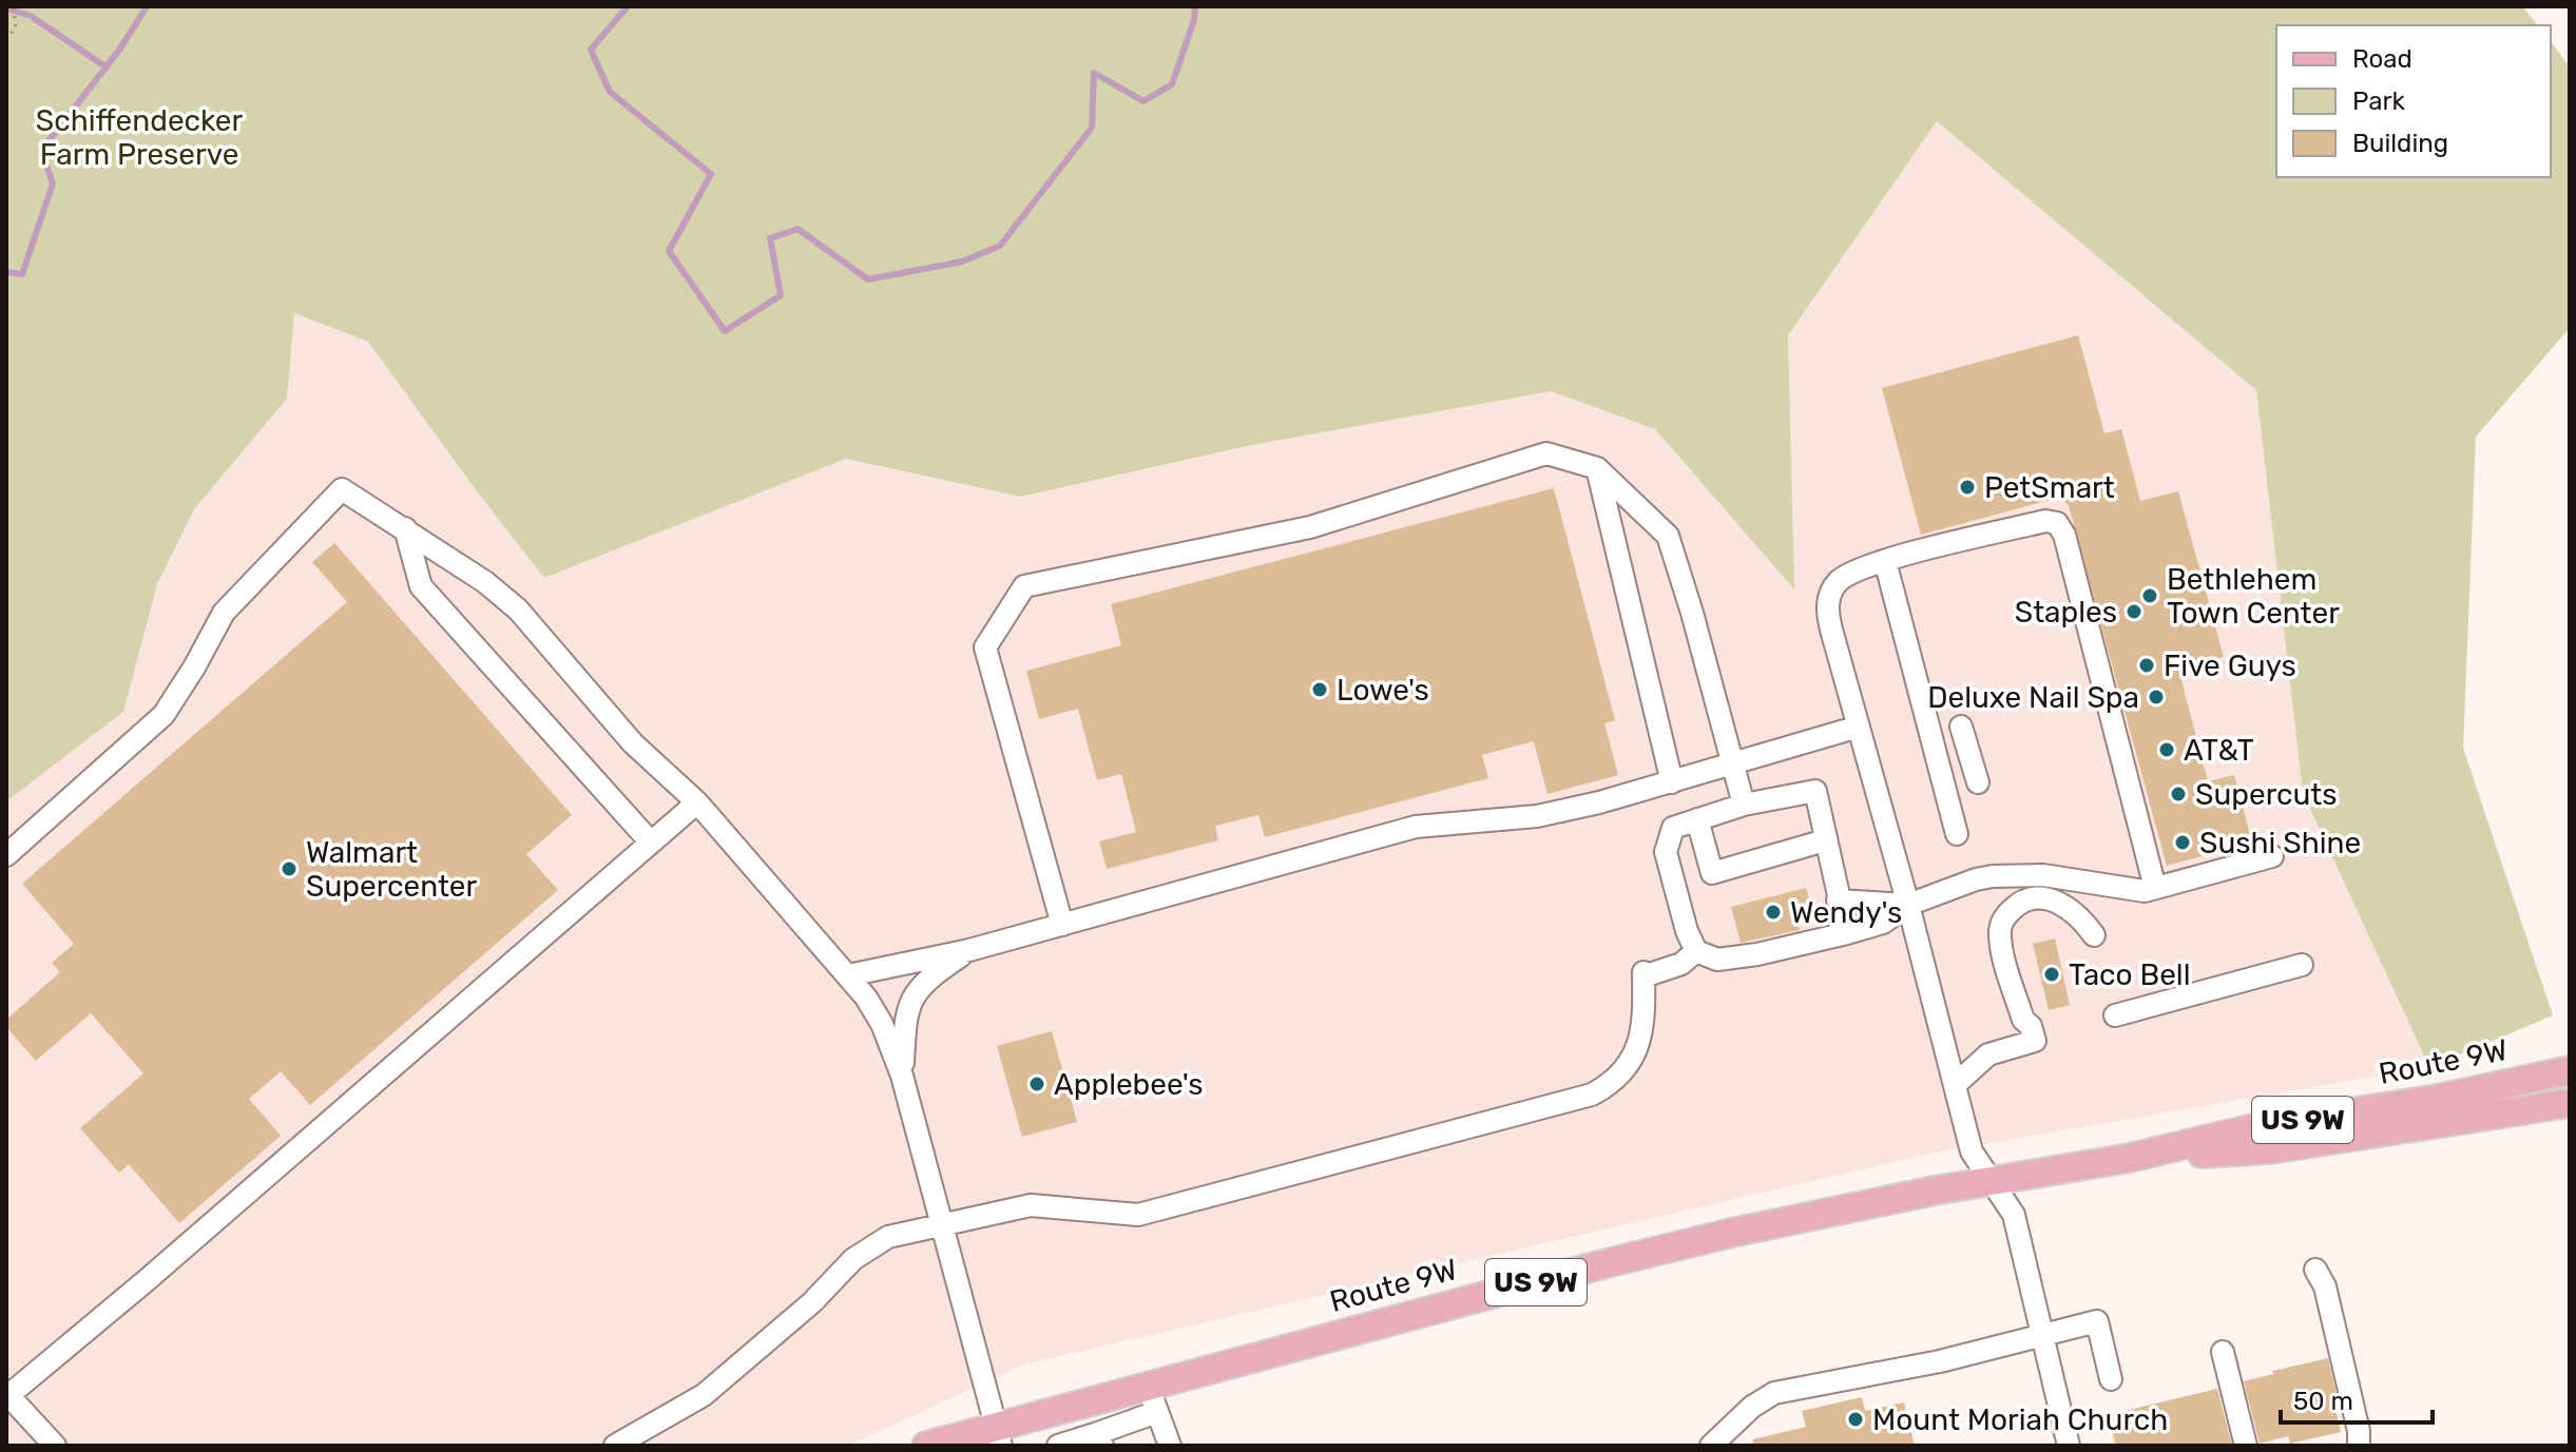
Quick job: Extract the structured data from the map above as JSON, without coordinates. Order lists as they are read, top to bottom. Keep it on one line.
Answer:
{"streets":{"main road":["Route 9W","US 9W"]},"parks":["Schiffendecker Farm Preserve"],"places":["PetSmart","Bethlehem Town Center","Staples","Five Guys","Lowe's","Deluxe Nail Spa","AT&T","Supercuts","Sushi Shine","Walmart Supercenter","Wendy's","Taco Bell","Applebee's","Mount Moriah Church"],"legend":["Road","Park","Building"],"scale_bar":"50 m"}
